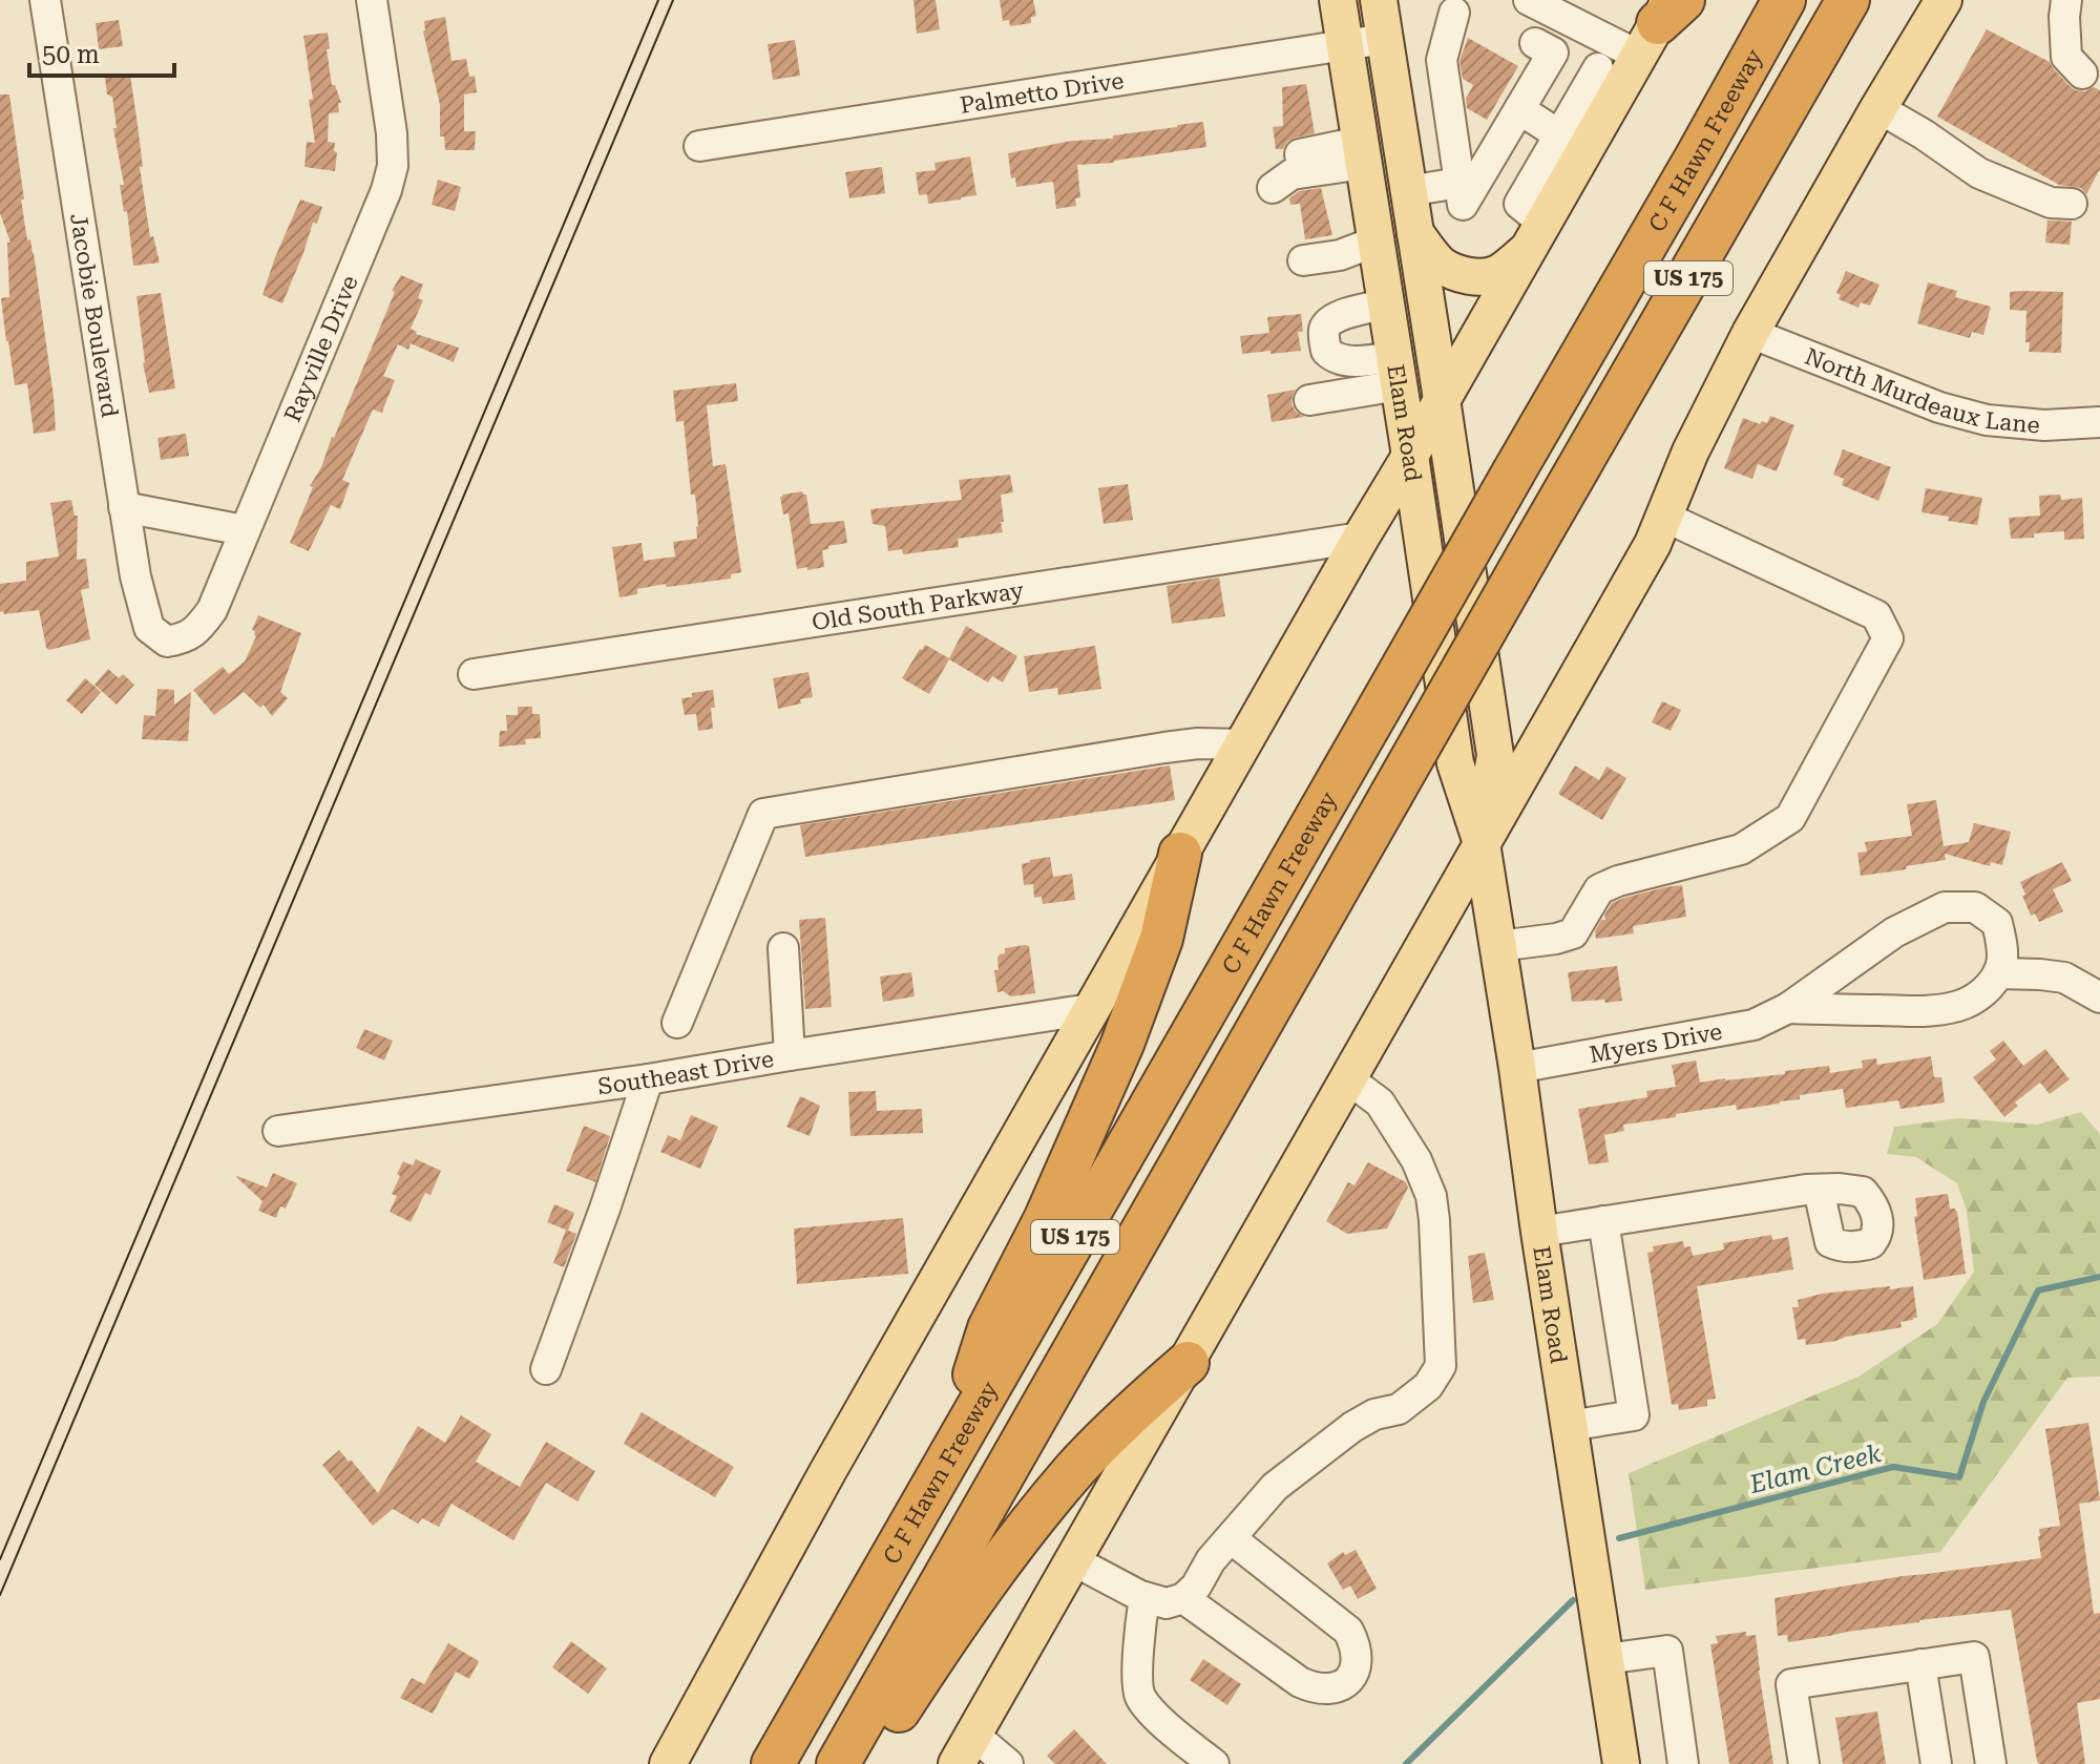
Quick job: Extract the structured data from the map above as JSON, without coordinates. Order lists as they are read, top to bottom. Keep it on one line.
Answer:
{"streets":{"highway":["C F Hawn Freeway","US 175"],"main road":["Elam Road"],"street":["Palmetto Drive","Jacobie Boulevard","Rayville Drive","North Murdeaux Lane","Old South Parkway","Myers Drive","Southeast Drive"]},"crossings":[["Palmetto Drive","Elam Road"],["Jacobie Boulevard","Rayville Drive"],["Elam Road","Myers Drive"]],"water":["Elam Creek"],"scale_bar":"50 m"}
